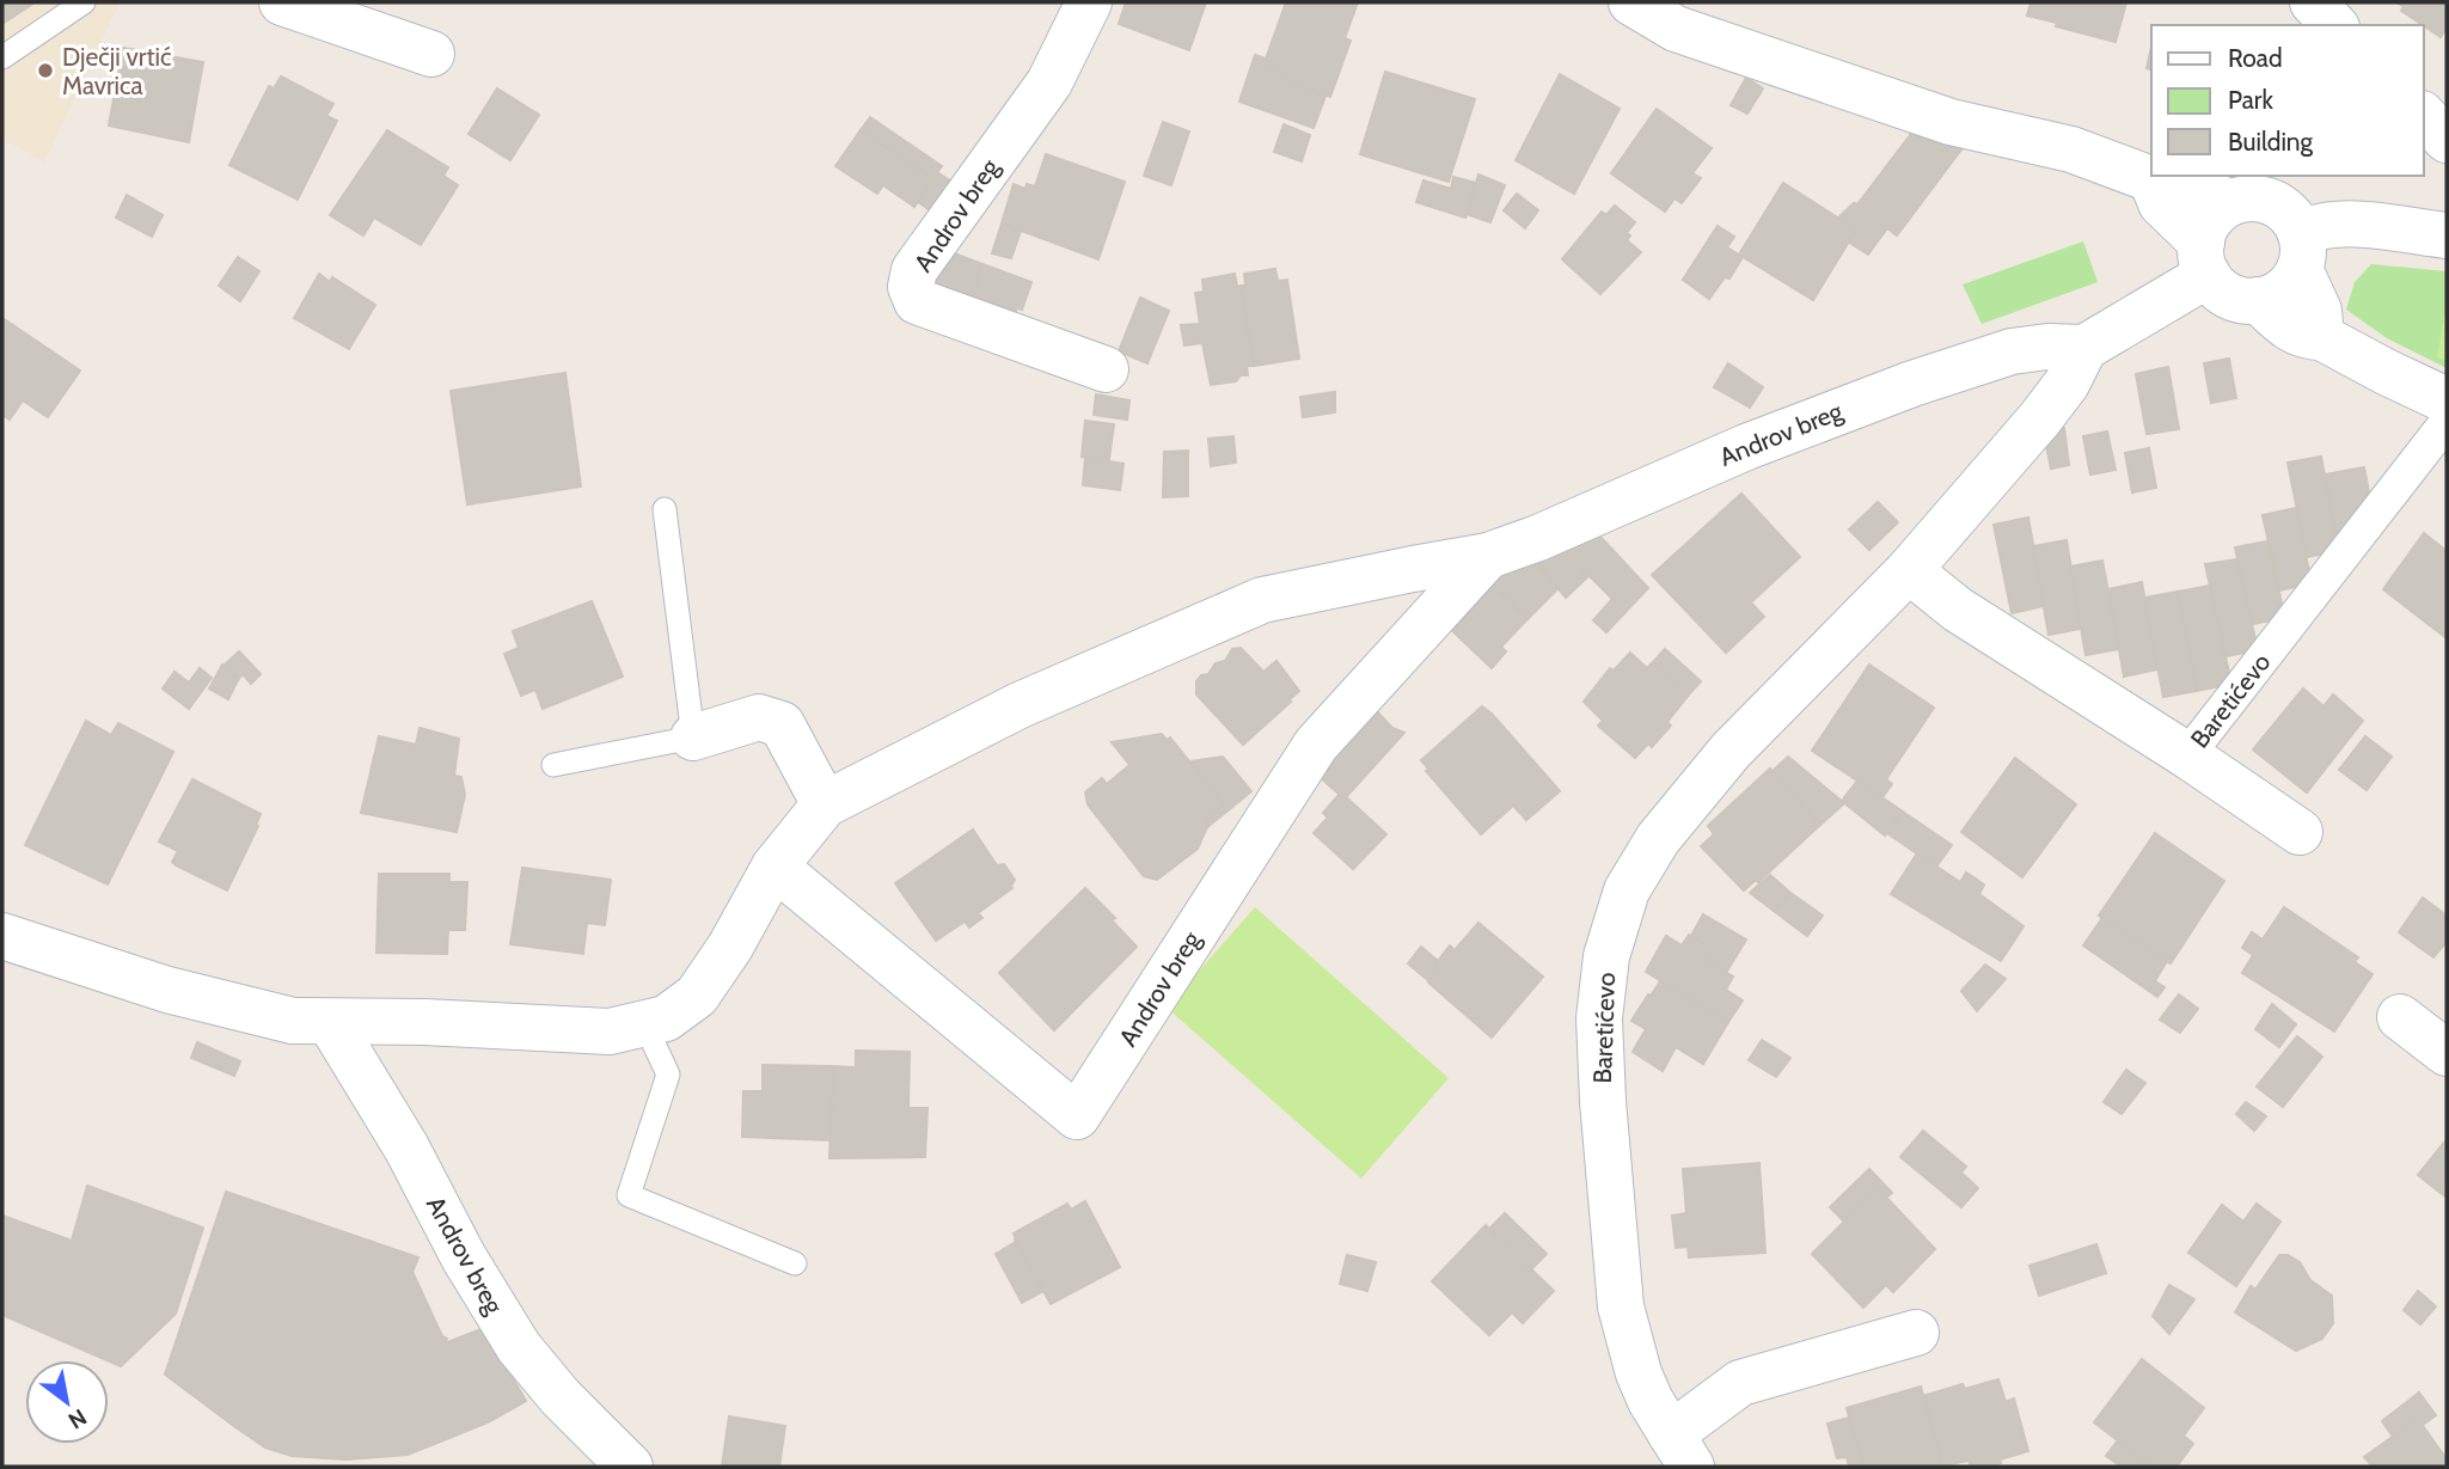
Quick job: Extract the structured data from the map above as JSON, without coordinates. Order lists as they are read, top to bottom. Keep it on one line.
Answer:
{"streets":{"street":["Androv breg","Baretićevo"]},"crossings":[["Androv breg","Baretićevo"]],"places":["Dječji vrtić Mavrica"],"legend":["Road","Park","Building"],"north":"bottom right"}
